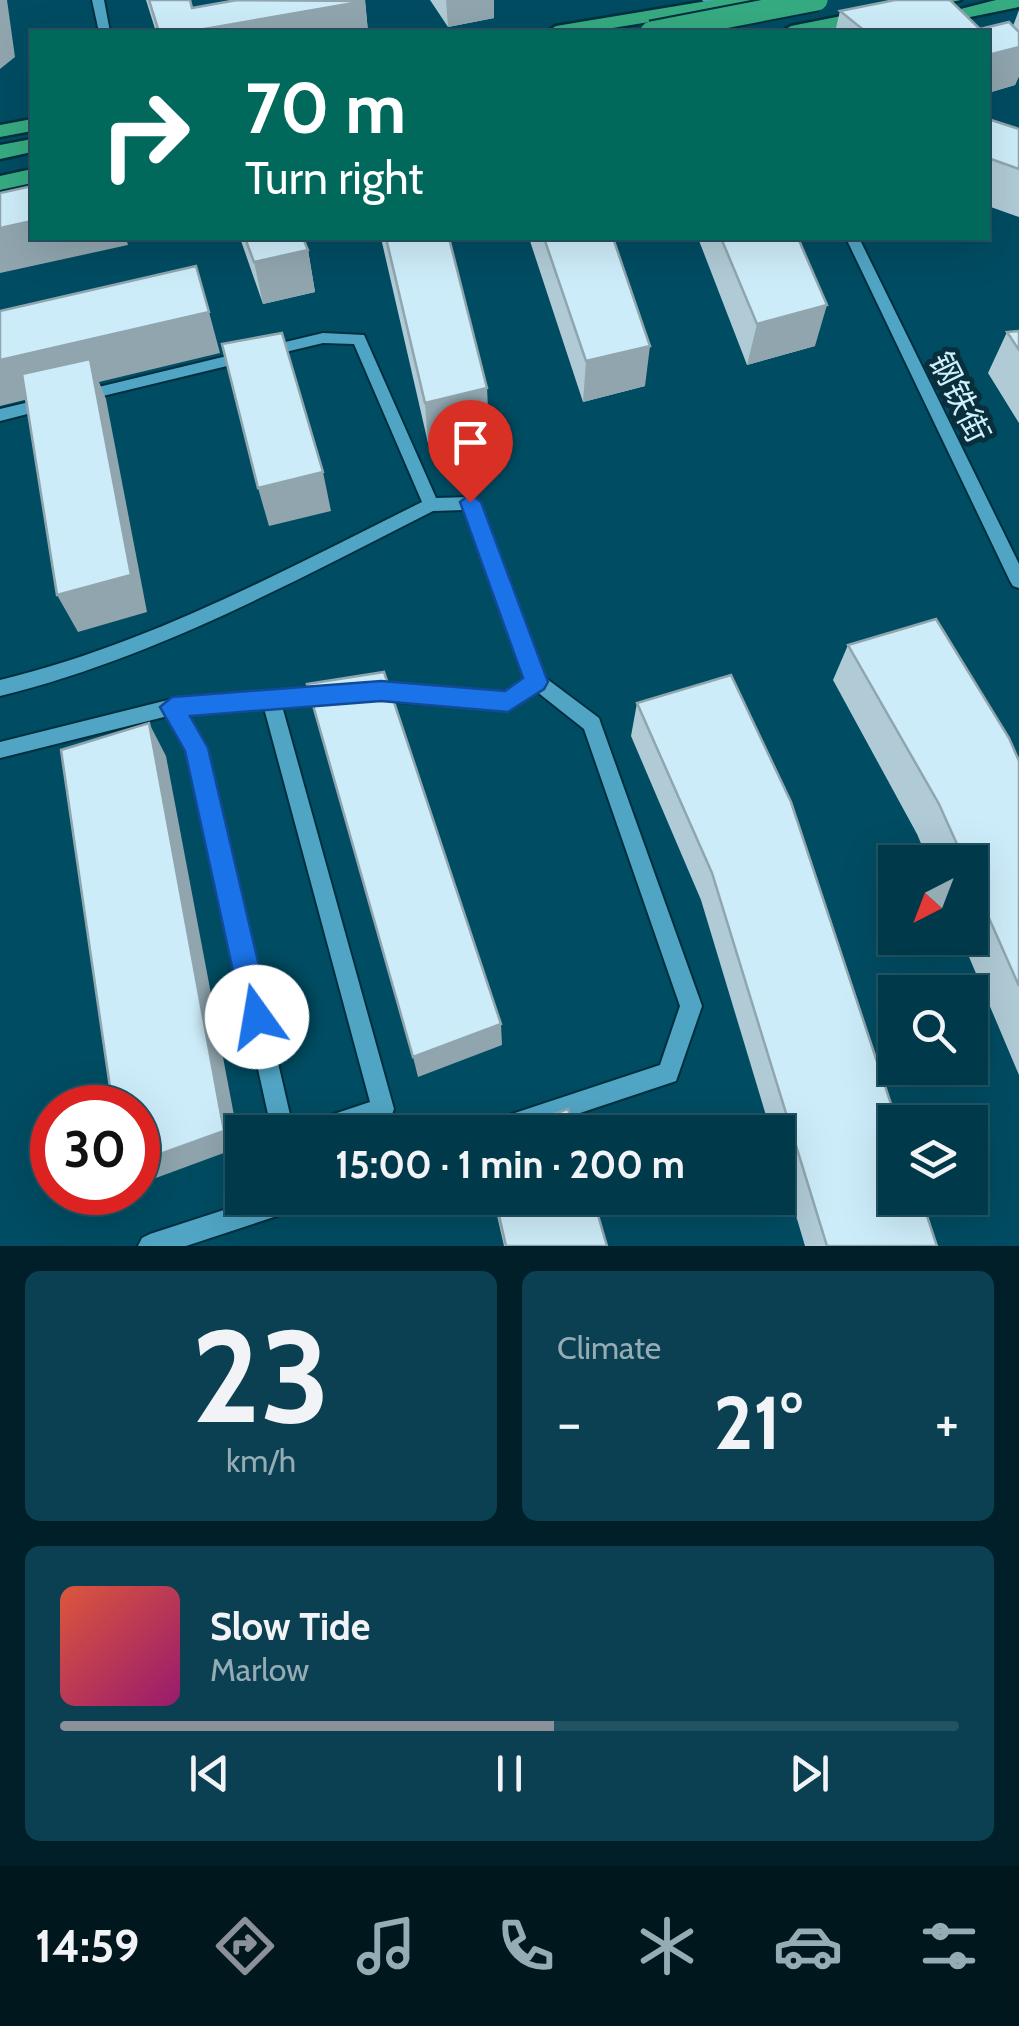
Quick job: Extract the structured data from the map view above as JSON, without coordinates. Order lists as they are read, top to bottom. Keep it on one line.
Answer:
{"streets":{"street":["钢铁街"]},"north":"bottom left","page":{"turn":["70 m","Turn right"],"limit":"30","trip":"15:00 · 1 min · 200 m","tile":[["23","km/h"],"Climate"],"heat":["−","21°","+"],"song":["Slow Tide","Marlow"],"tabs":"14:59"}}
